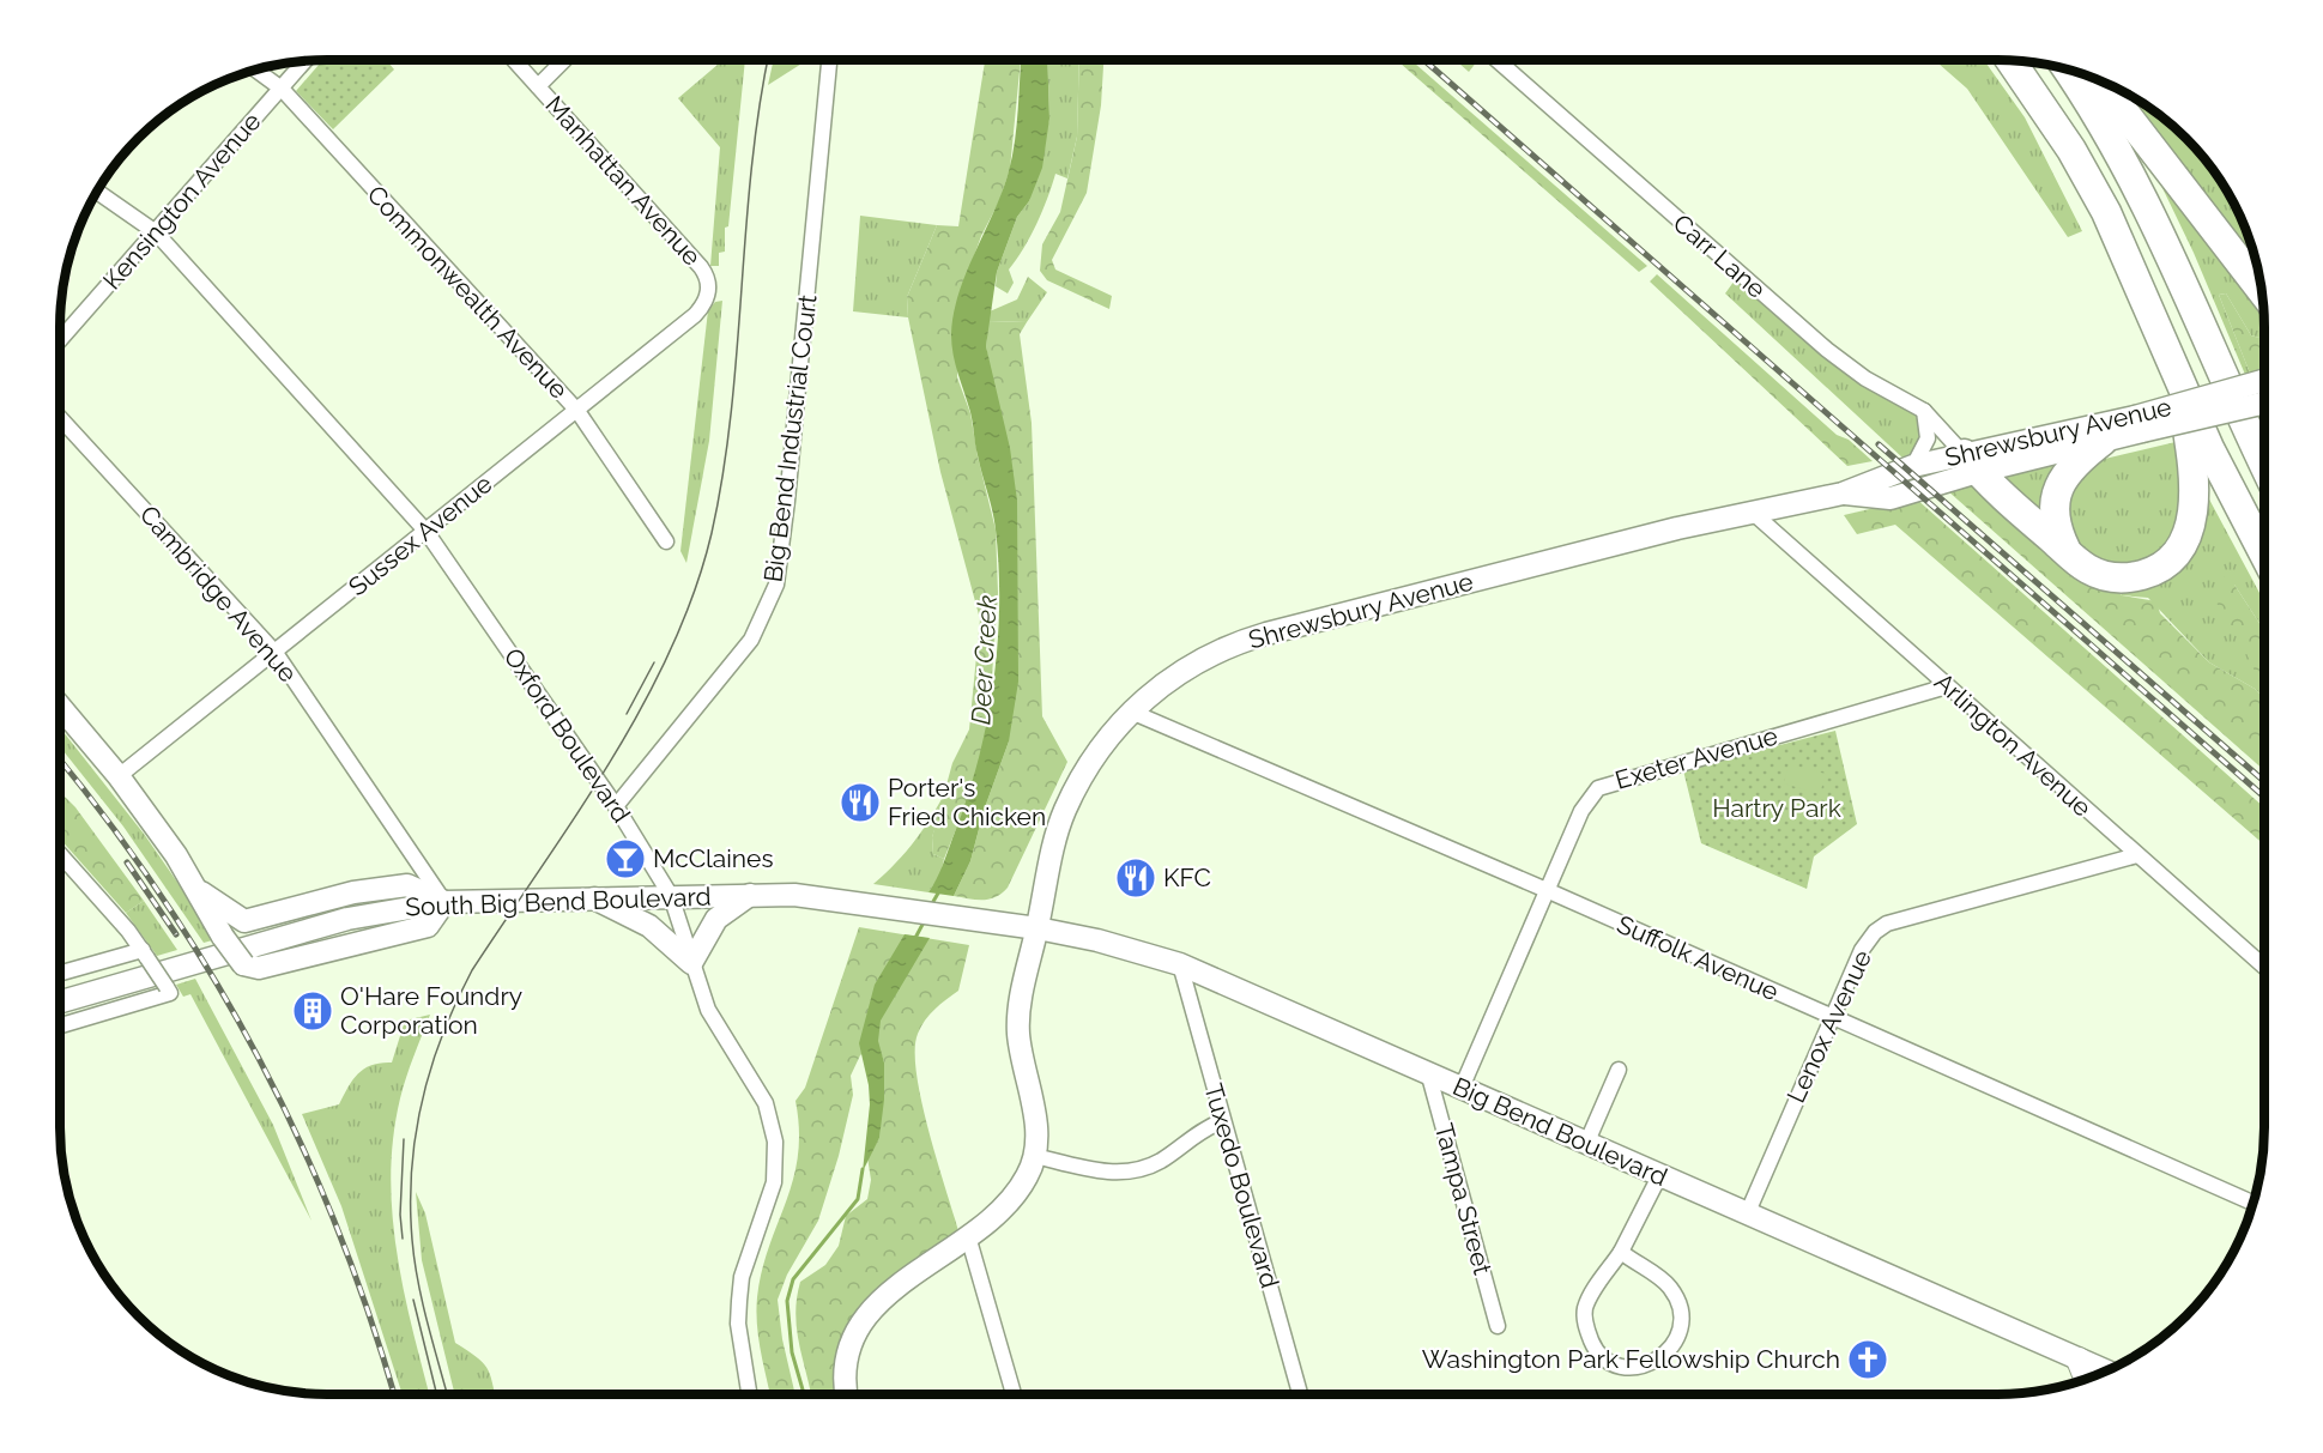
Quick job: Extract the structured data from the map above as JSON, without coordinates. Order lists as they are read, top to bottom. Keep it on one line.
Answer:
{"streets":{"main road":["Shrewsbury Avenue","South Big Bend Boulevard","Big Bend Boulevard"],"street":["Manhattan Avenue","Kensington Avenue","Carr Lane","Commonwealth Avenue","Big Bend Industrial Court","Sussex Avenue","Cambridge Avenue","Oxford Boulevard","Arlington Avenue","Exeter Avenue","Suffolk Avenue","Lenox Avenue","Tuxedo Boulevard","Tampa Street"]},"crossings":[["Manhattan Avenue","Sussex Avenue"],["Kensington Avenue","Commonwealth Avenue"],["Kensington Avenue","Oxford Boulevard"],["Carr Lane","Shrewsbury Avenue"],["Commonwealth Avenue","Sussex Avenue"],["Shrewsbury Avenue","Arlington Avenue"],["Shrewsbury Avenue","Suffolk Avenue"],["Shrewsbury Avenue","Big Bend Boulevard"],["Big Bend Industrial Court","Oxford Boulevard"],["Sussex Avenue","Cambridge Avenue"],["Sussex Avenue","Oxford Boulevard"],["Cambridge Avenue","South Big Bend Boulevard"],["Oxford Boulevard","South Big Bend Boulevard"],["Arlington Avenue","Exeter Avenue"],["Arlington Avenue","Lenox Avenue"],["Exeter Avenue","Suffolk Avenue"],["Exeter Avenue","Big Bend Boulevard"],["South Big Bend Boulevard","Big Bend Boulevard"],["Suffolk Avenue","Lenox Avenue"],["Lenox Avenue","Big Bend Boulevard"],["Big Bend Boulevard","Tuxedo Boulevard"],["Big Bend Boulevard","Tampa Street"]],"water":["Deer Creek"],"parks":["Hartry Park"],"places":{"restaurant":["Porter's Fried Chicken","KFC"],"bar":["McClaines"],"building":["O'Hare Foundry Corporation"],"church":["Washington Park Fellowship Church"]}}
